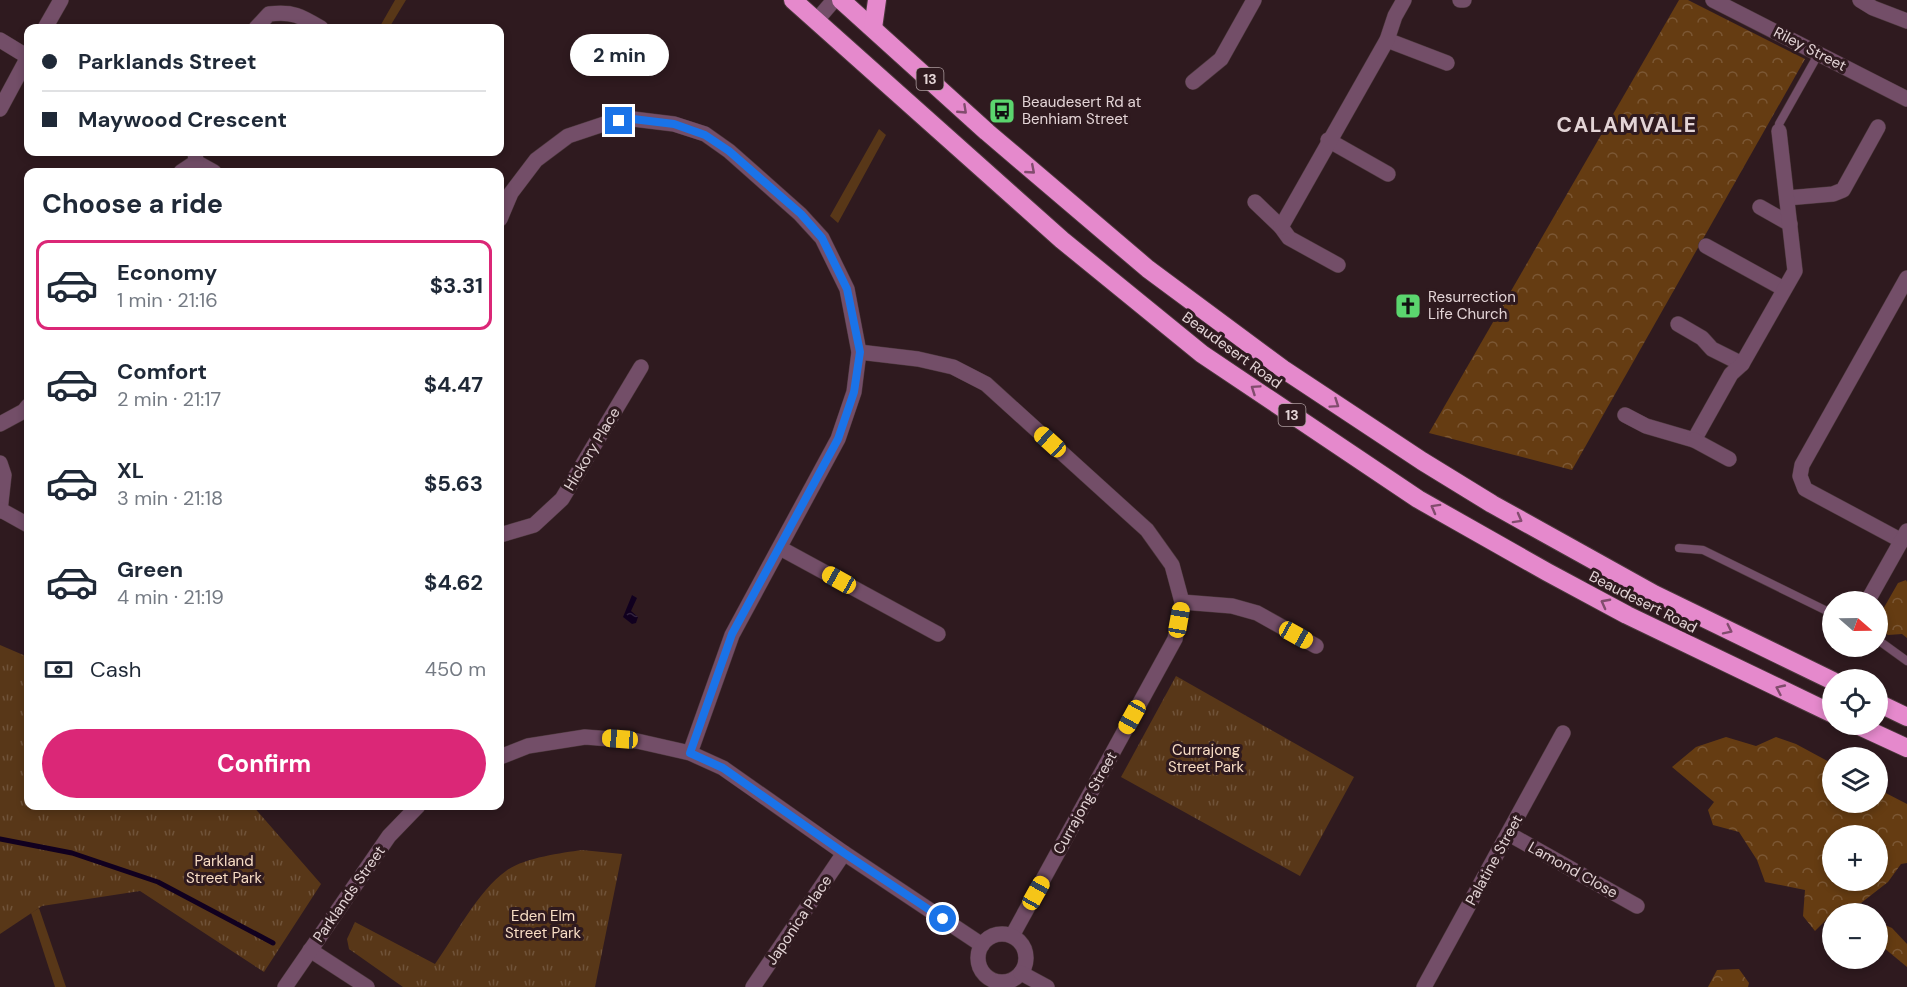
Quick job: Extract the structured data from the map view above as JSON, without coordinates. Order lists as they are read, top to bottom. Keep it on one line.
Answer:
{"streets":{"highway":["13","Beaudesert Road"],"street":["Riley Street","Hickory Place","Currajong Street","Palatine Street","Lamond Close","Parklands Street","Japonica Place"]},"crossings":[["Palatine Street","Lamond Close"]],"districts":["CALAMVALE"],"parks":["Currajong Street Park","Parkland Street Park","Eden Elm Street Park"],"places":{"bus stop":["Beaudesert Rd at Benhiam Street"],"church":["Resurrection Life Church"]},"north":"right","page":{"banner":["Parklands Street","Maywood Crescent"],"bubble":"2 min","heading":"Choose a ride","list":[{"name":"Economy","note":"1 min · 21:16","value":"$3.31"},{"name":"Comfort","note":"2 min · 21:17","value":"$4.47"},{"name":"XL","note":"3 min · 21:18","value":"$5.63"},{"name":"Green","note":"4 min · 21:19","value":"$4.62"}],"map_buttons":["+","−"],"pay":["Cash","450 m"],"buttons":"Confirm"}}
